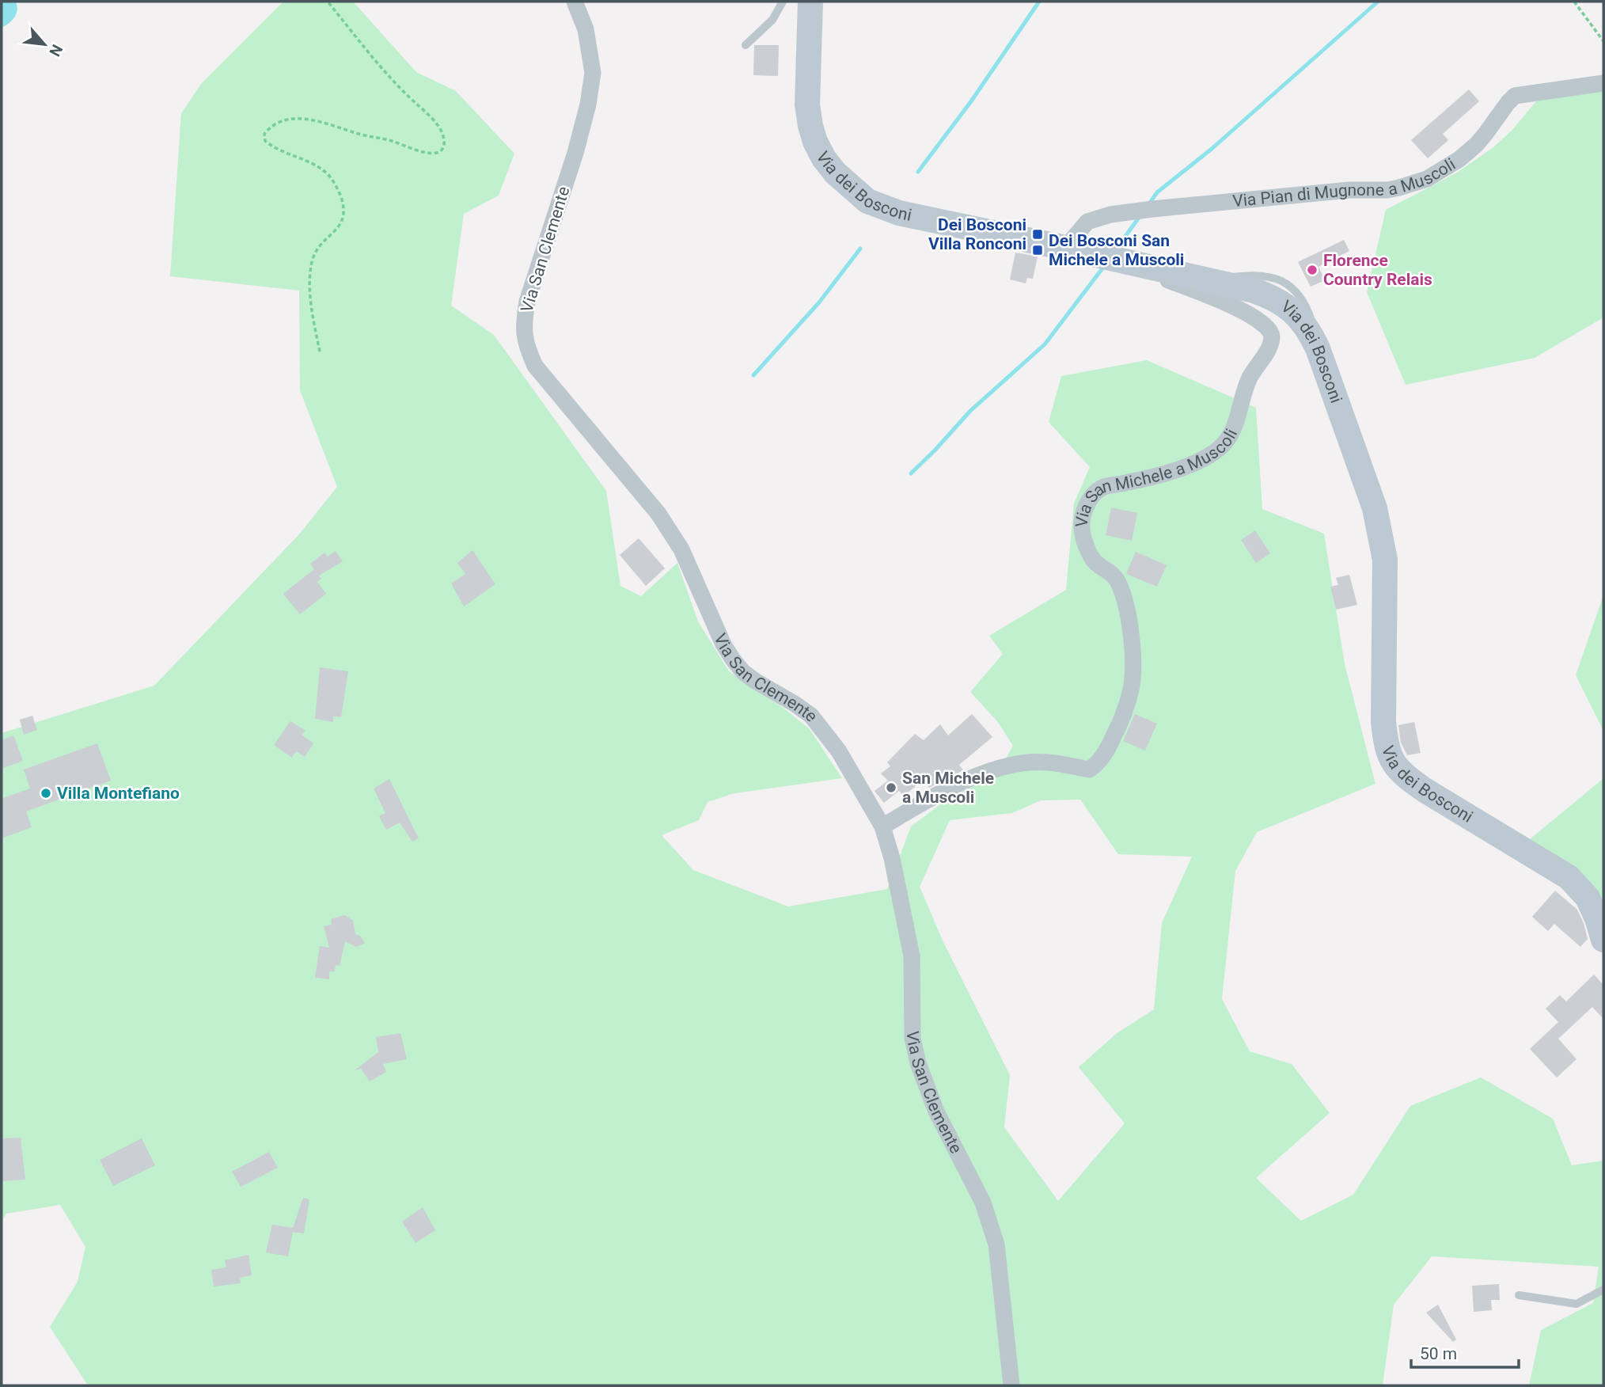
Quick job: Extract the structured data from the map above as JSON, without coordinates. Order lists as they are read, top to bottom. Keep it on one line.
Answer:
{"streets":{"main road":["Via dei Bosconi"],"street":["Via Pian di Mugnone a Muscoli","Via San Clemente","Via San Michele a Muscoli"]},"crossings":[["Via Pian di Mugnone a Muscoli","Via dei Bosconi"],["Via dei Bosconi","Via San Michele a Muscoli"],["Via San Clemente","Via San Michele a Muscoli"]],"places":{"transit":["Dei Bosconi Villa Ronconi","Dei Bosconi San Michele a Muscoli"],"other":["Florence Country Relais","San Michele a Muscoli","Villa Montefiano"]},"scale_bar":"50 m","north":"bottom right"}
